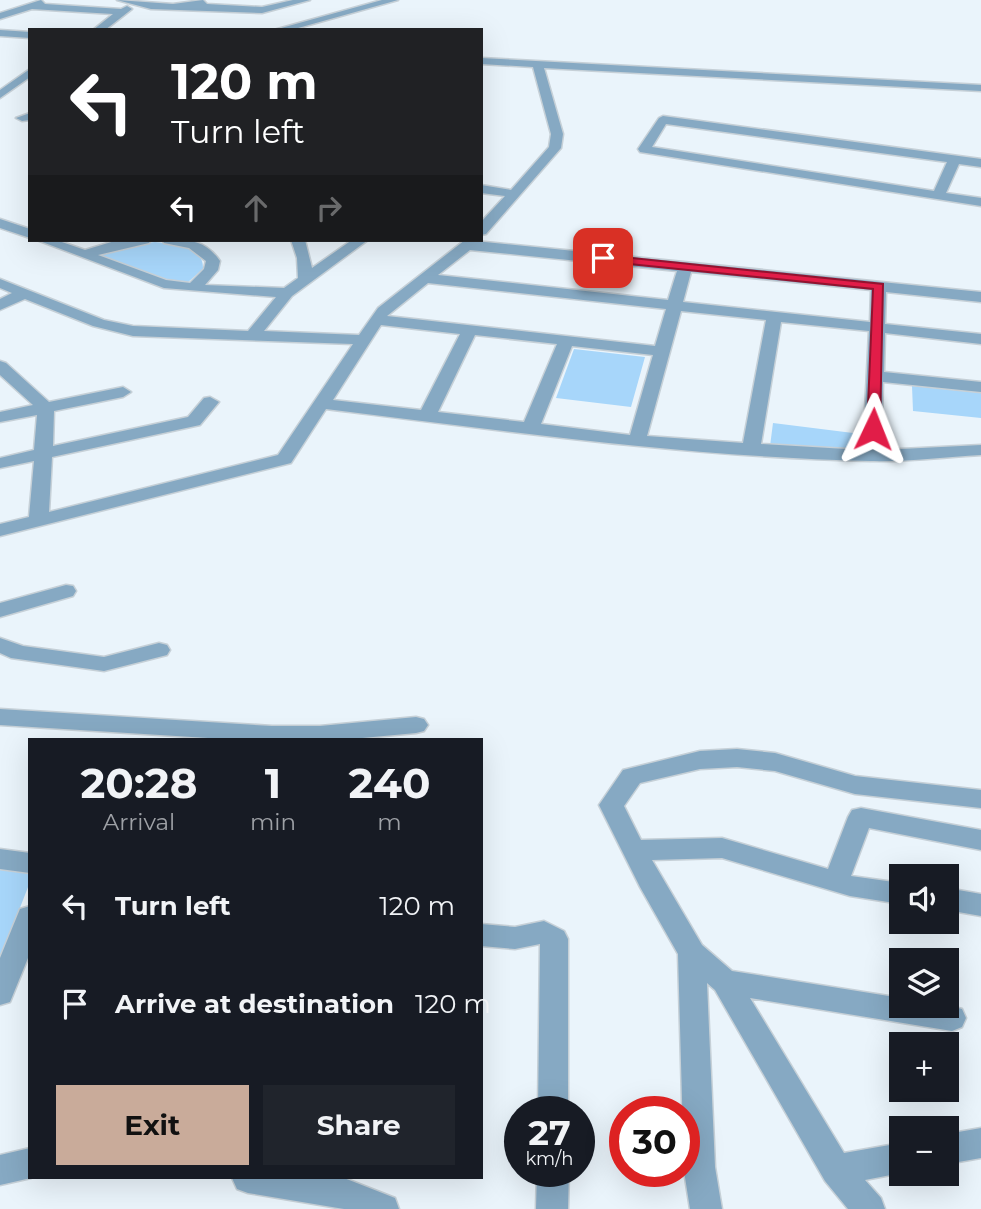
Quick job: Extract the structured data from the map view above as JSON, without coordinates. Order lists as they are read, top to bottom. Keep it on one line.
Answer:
{"page":{"turn":["120 m","Turn left"],"eta":["20:28","Arrival","1","min","240","m"],"list":[{"name":"Turn left","value":"120 m"},{"name":"Arrive at destination","value":"120 m"}],"map_buttons":["+","−"],"buttons":["Exit","Share"],"speed":"27 km/h","limit":"30"}}
